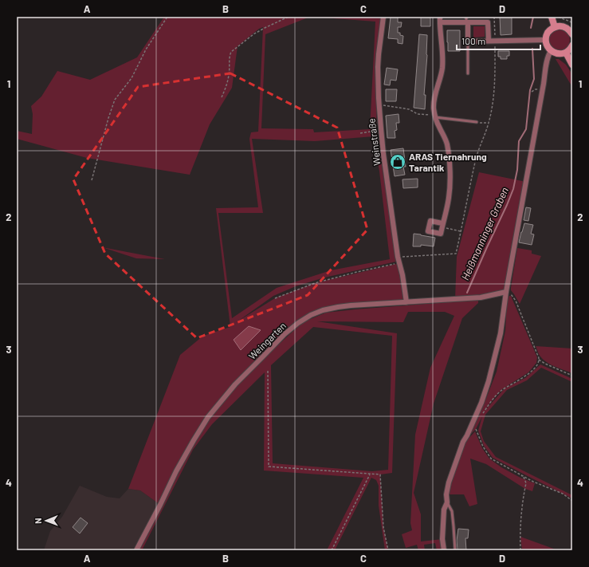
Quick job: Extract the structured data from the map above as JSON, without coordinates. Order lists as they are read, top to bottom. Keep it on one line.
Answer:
{"streets":{"street":["Weinstraße","Weingarten"]},"crossings":[["Weinstraße","Weingarten"]],"water":["Heißmanninger Graben"],"places":{"shop":["ARAS Tiernahrung Tarantik"]},"scale_bar":"100 m","north":"left","grid":{"columns":["A","B","C","D"],"rows":["1","2","3","4"]}}
